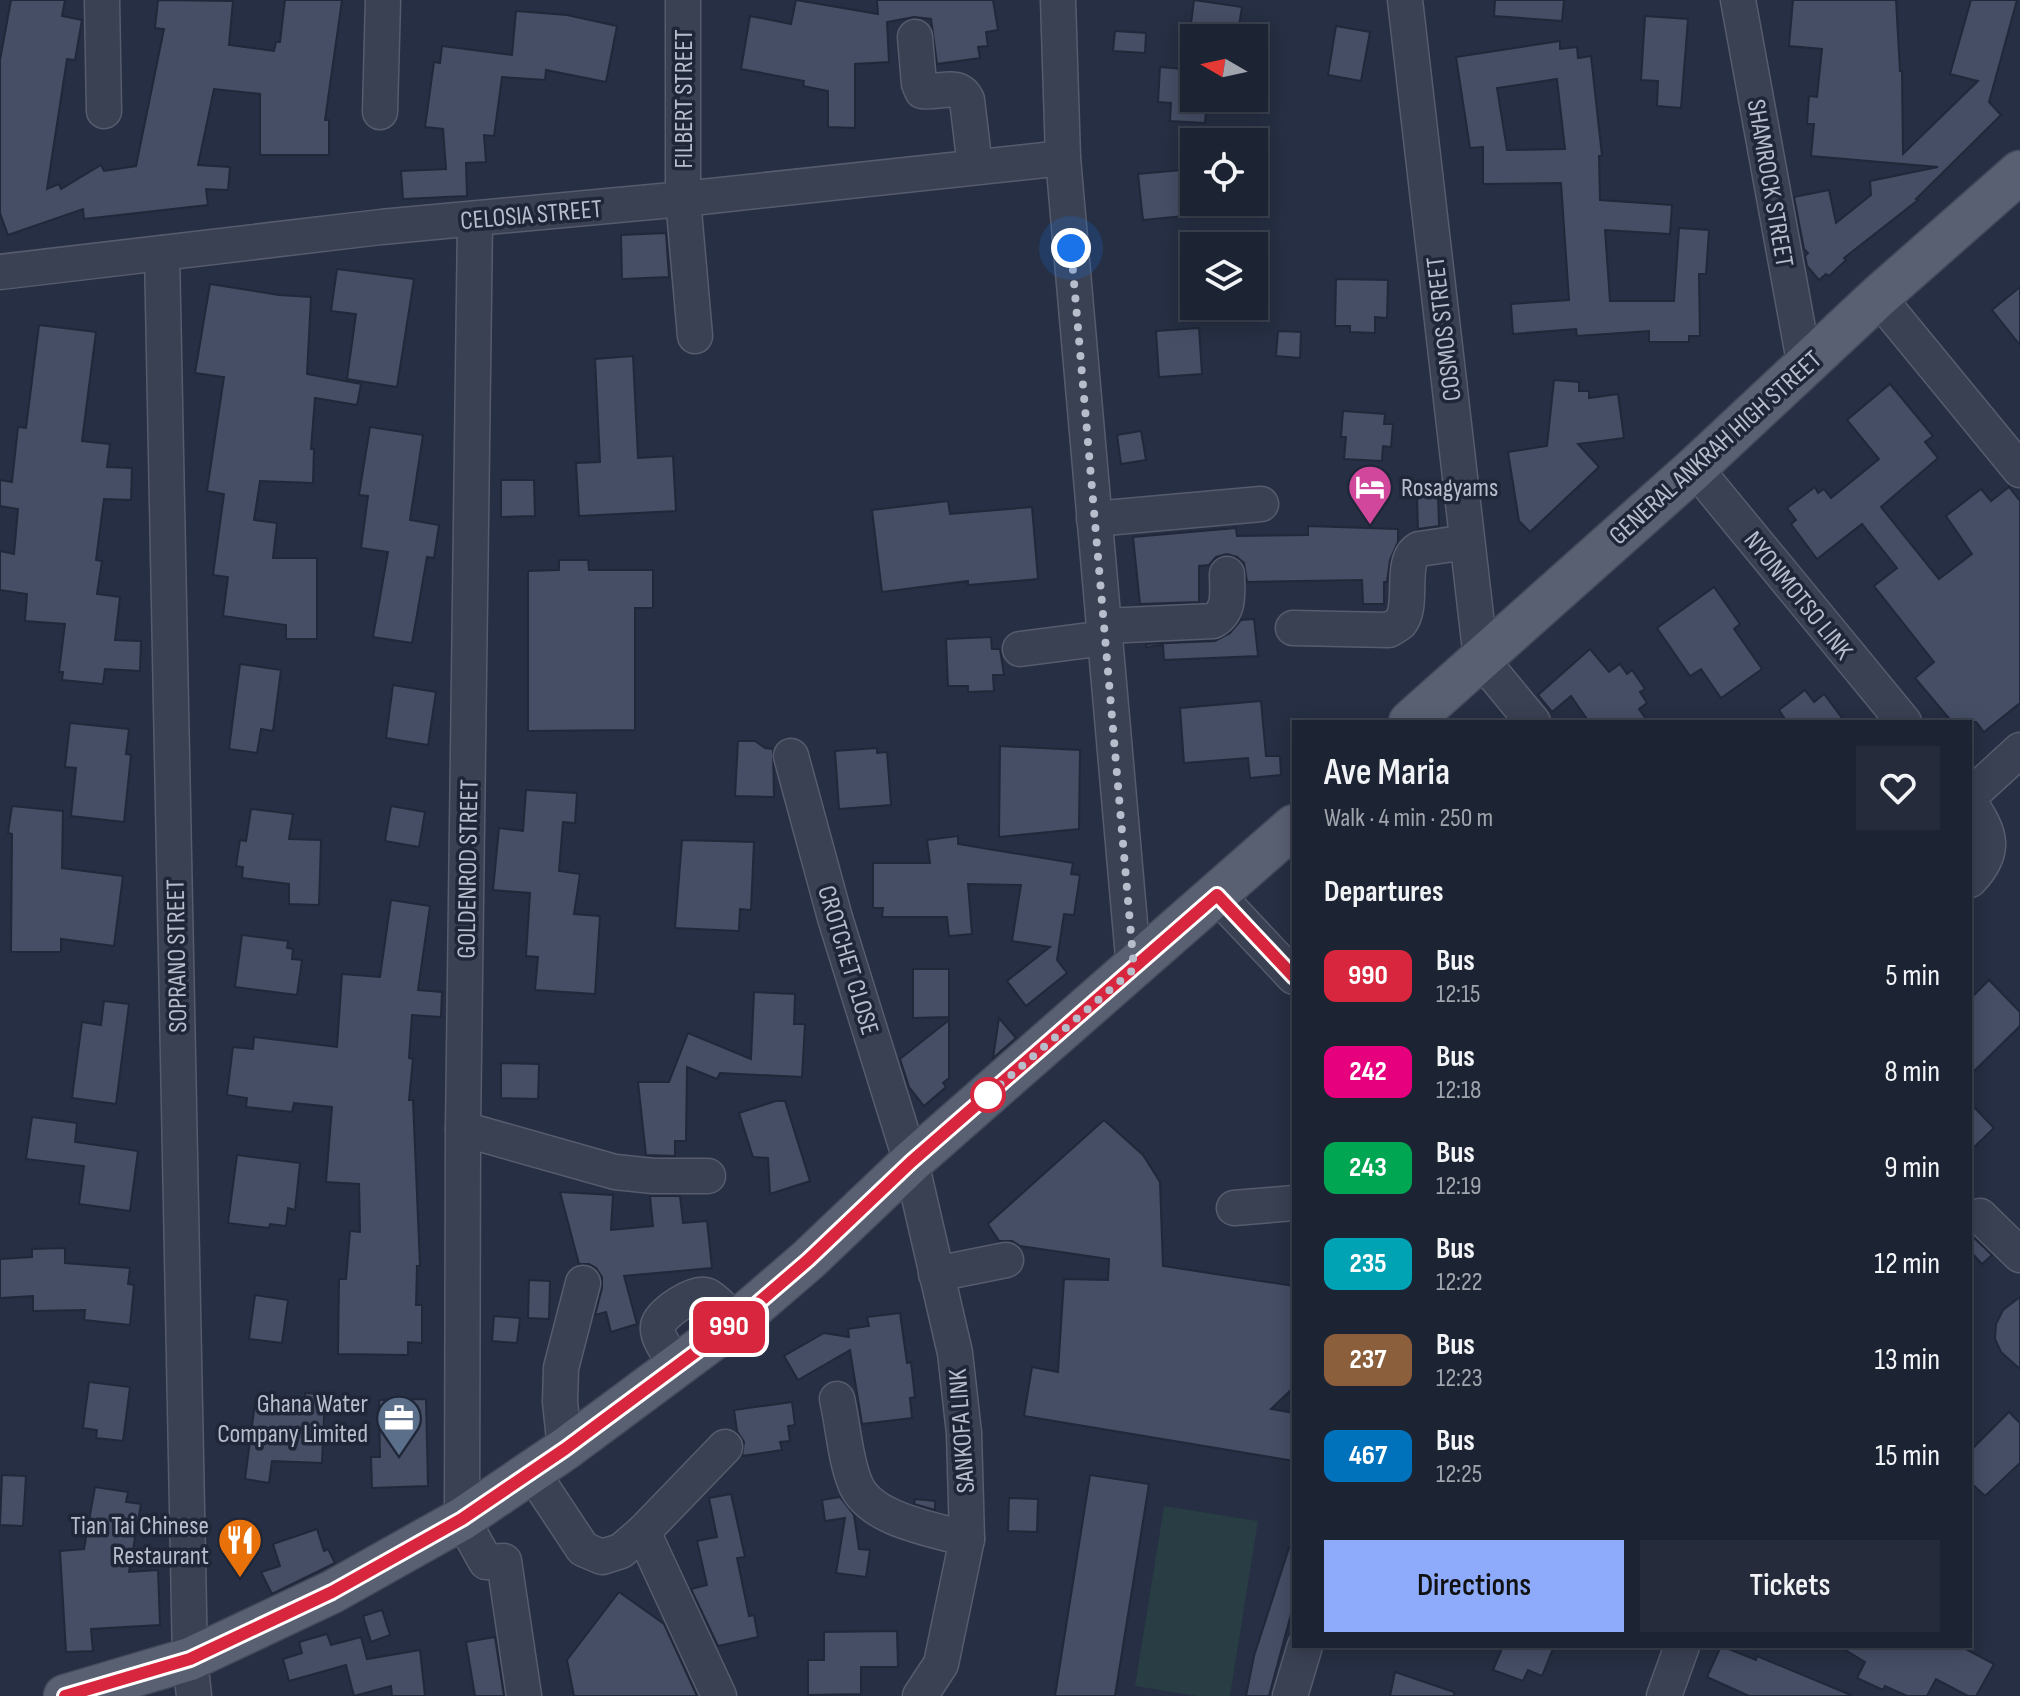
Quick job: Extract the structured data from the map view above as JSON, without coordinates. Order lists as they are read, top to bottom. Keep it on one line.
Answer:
{"streets":{"main road":["GENERAL ANKRAH HIGH STREET"],"street":["FILBERT STREET","SHAMROCK STREET","CELOSIA STREET","COSMOS STREET","NYONMOTSO LINK","GOLDENROD STREET","SOPRANO STREET","CROTCHET CLOSE","SANKOFA LINK"]},"crossings":[["FILBERT STREET","CELOSIA STREET"],["SHAMROCK STREET","GENERAL ANKRAH HIGH STREET"],["CELOSIA STREET","GOLDENROD STREET"],["CELOSIA STREET","SOPRANO STREET"],["COSMOS STREET","GENERAL ANKRAH HIGH STREET"],["GENERAL ANKRAH HIGH STREET","NYONMOTSO LINK"],["CROTCHET CLOSE","SANKOFA LINK"]],"places":{"hotel":["Rosagyams"],"office":["Ghana Water Company Limited"],"restaurant":["Tian Tai Chinese Restaurant"]},"lines":["bus line 990"],"north":"left","page":{"on_map":"990","heading":[["Ave Maria","Walk · 4 min · 250 m"],"Departures"],"list":[{"mark":"990","name":"Bus","note":"12:15","value":"5 min"},{"mark":"242","name":"Bus","note":"12:18","value":"8 min"},{"mark":"243","name":"Bus","note":"12:19","value":"9 min"},{"mark":"235","name":"Bus","note":"12:22","value":"12 min"},{"mark":"237","name":"Bus","note":"12:23","value":"13 min"},{"mark":"467","name":"Bus","note":"12:25","value":"15 min"}],"buttons":["Directions","Tickets"]}}
